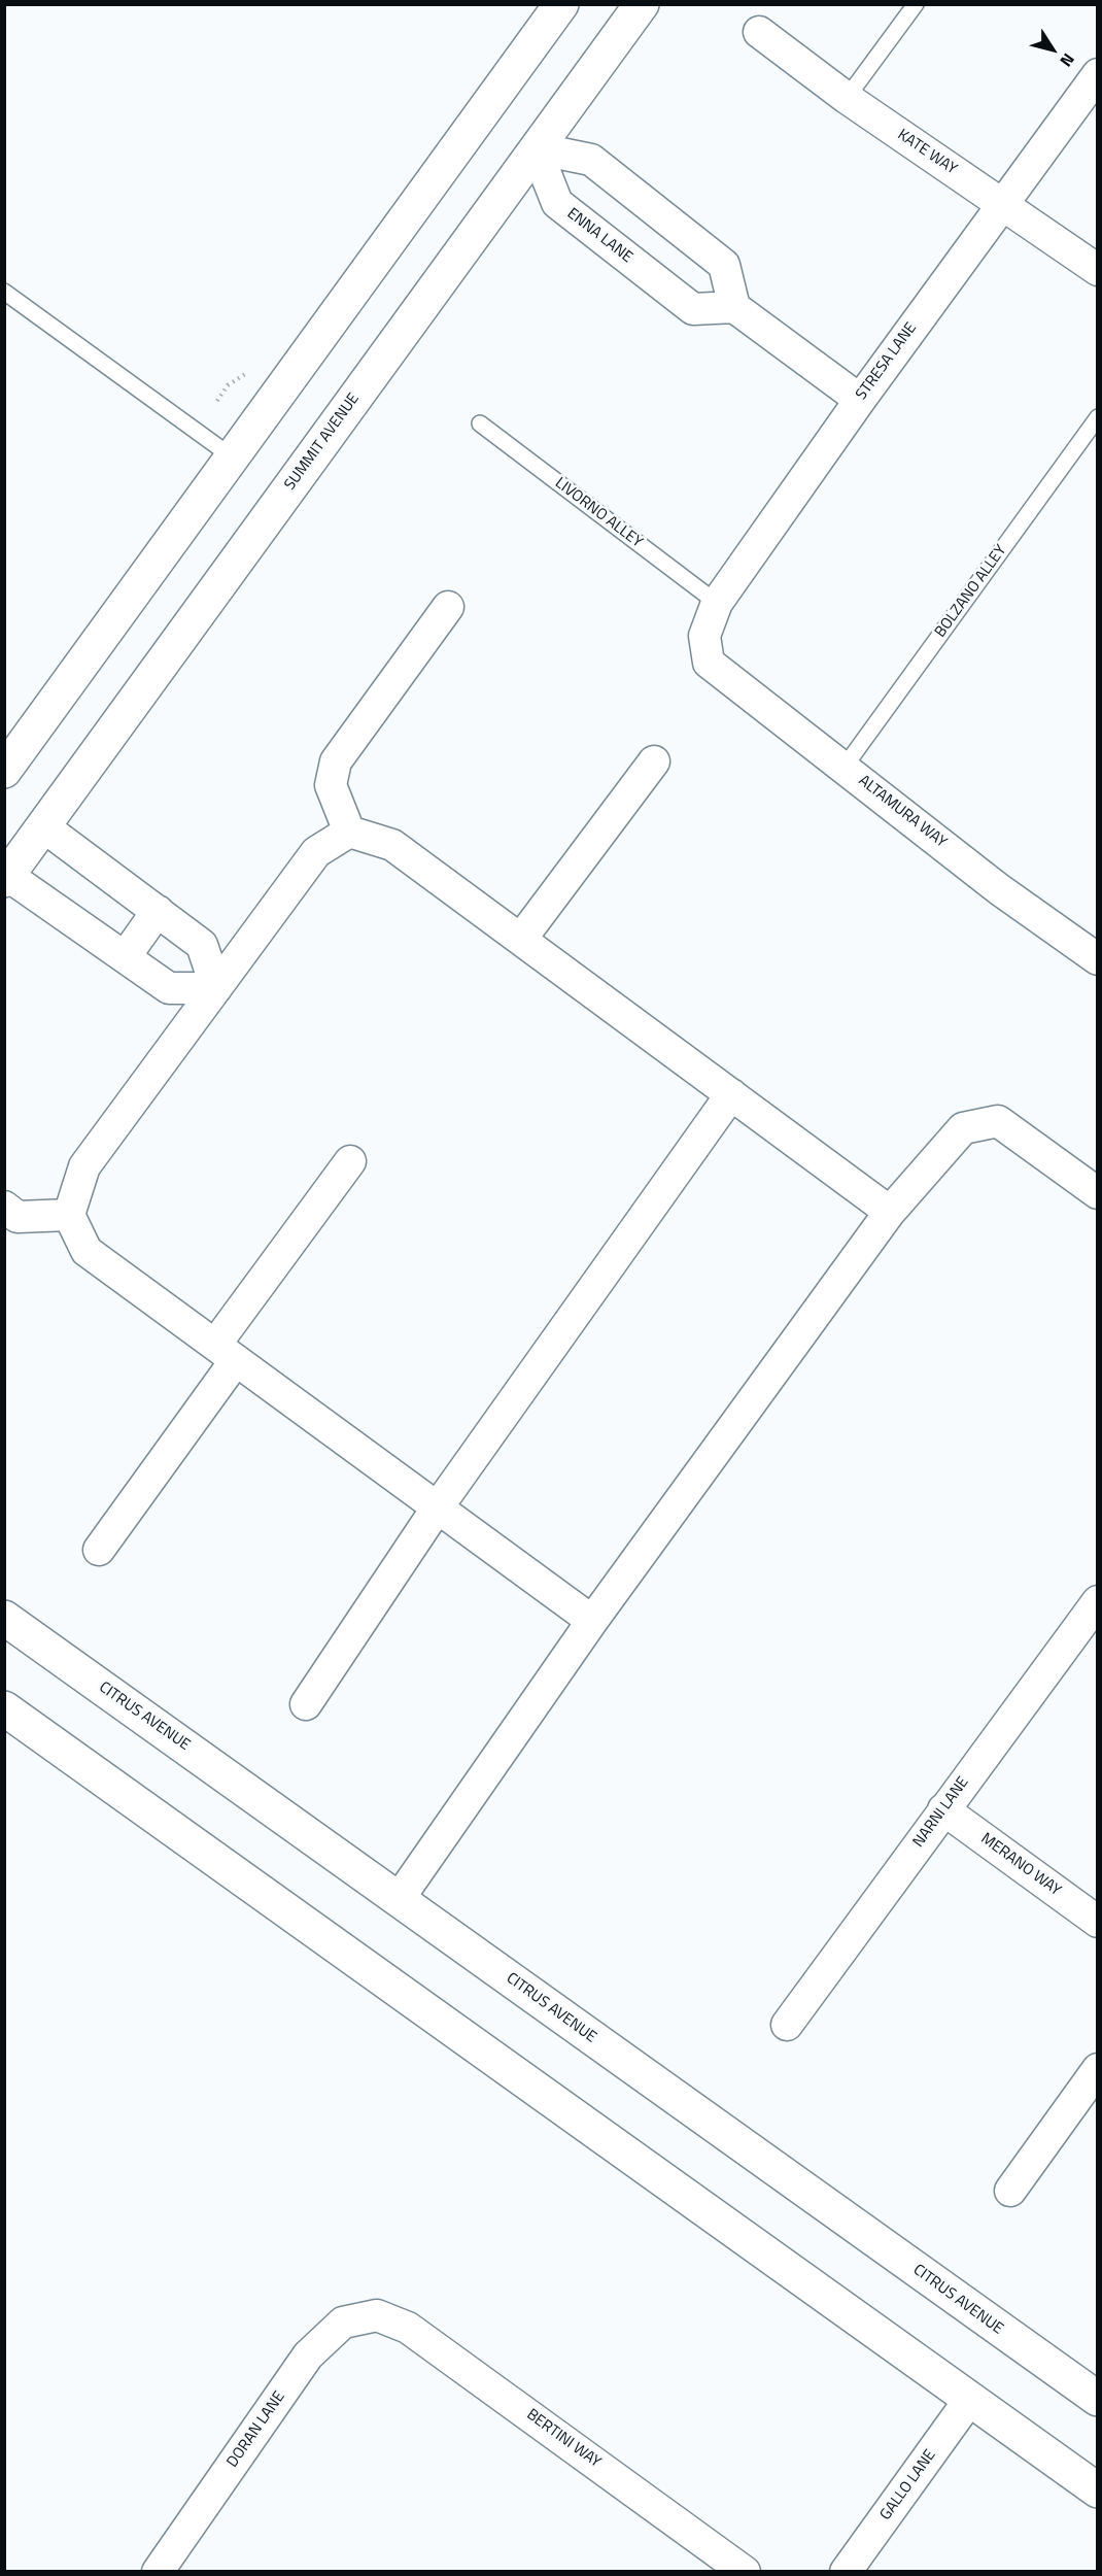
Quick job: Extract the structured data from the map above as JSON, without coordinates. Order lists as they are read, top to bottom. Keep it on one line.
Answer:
{"streets":{"main road":["SUMMIT AVENUE","CITRUS AVENUE"],"street":["KATE WAY","ENNA LANE","STRESA LANE","ALTAMURA WAY","NARNI LANE","MERANO WAY","DORAN LANE","BERTINI WAY","GALLO LANE"],"lane":["LIVORNO ALLEY","BOLZANO ALLEY"]},"crossings":[["KATE WAY","STRESA LANE"],["ENNA LANE","SUMMIT AVENUE"],["STRESA LANE","LIVORNO ALLEY"],["STRESA LANE","ALTAMURA WAY"],["BOLZANO ALLEY","ALTAMURA WAY"],["NARNI LANE","MERANO WAY"],["DORAN LANE","BERTINI WAY"]],"north":"bottom right"}
